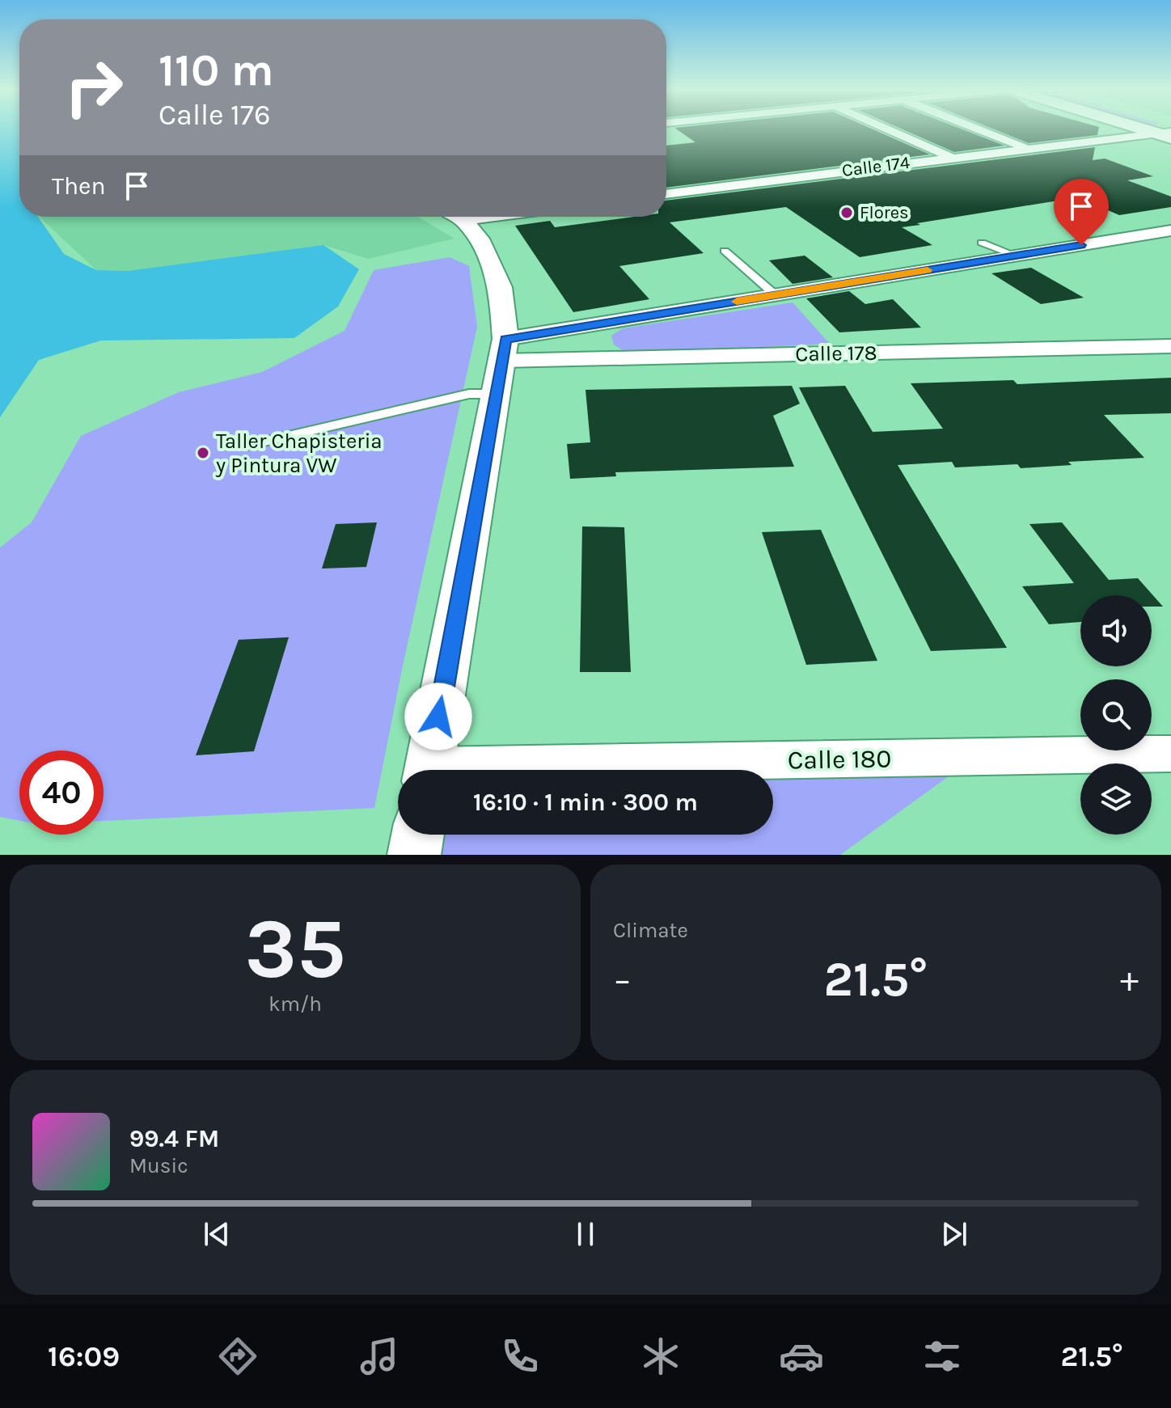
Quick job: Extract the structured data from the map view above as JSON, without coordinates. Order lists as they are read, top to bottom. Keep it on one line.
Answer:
{"streets":{"street":["Calle 174","Calle 178","Calle 180"]},"places":["Flores","Taller Chapisteria y Pintura VW"],"page":{"turn":["110 m","Calle 176"],"then":"Then","limit":"40","trip":"16:10 · 1 min · 300 m","tile":[["35","km/h"],"Climate"],"heat":["−","21.5°","+"],"song":["99.4 FM","Music"],"tabs":["16:09","21.5°"]}}
